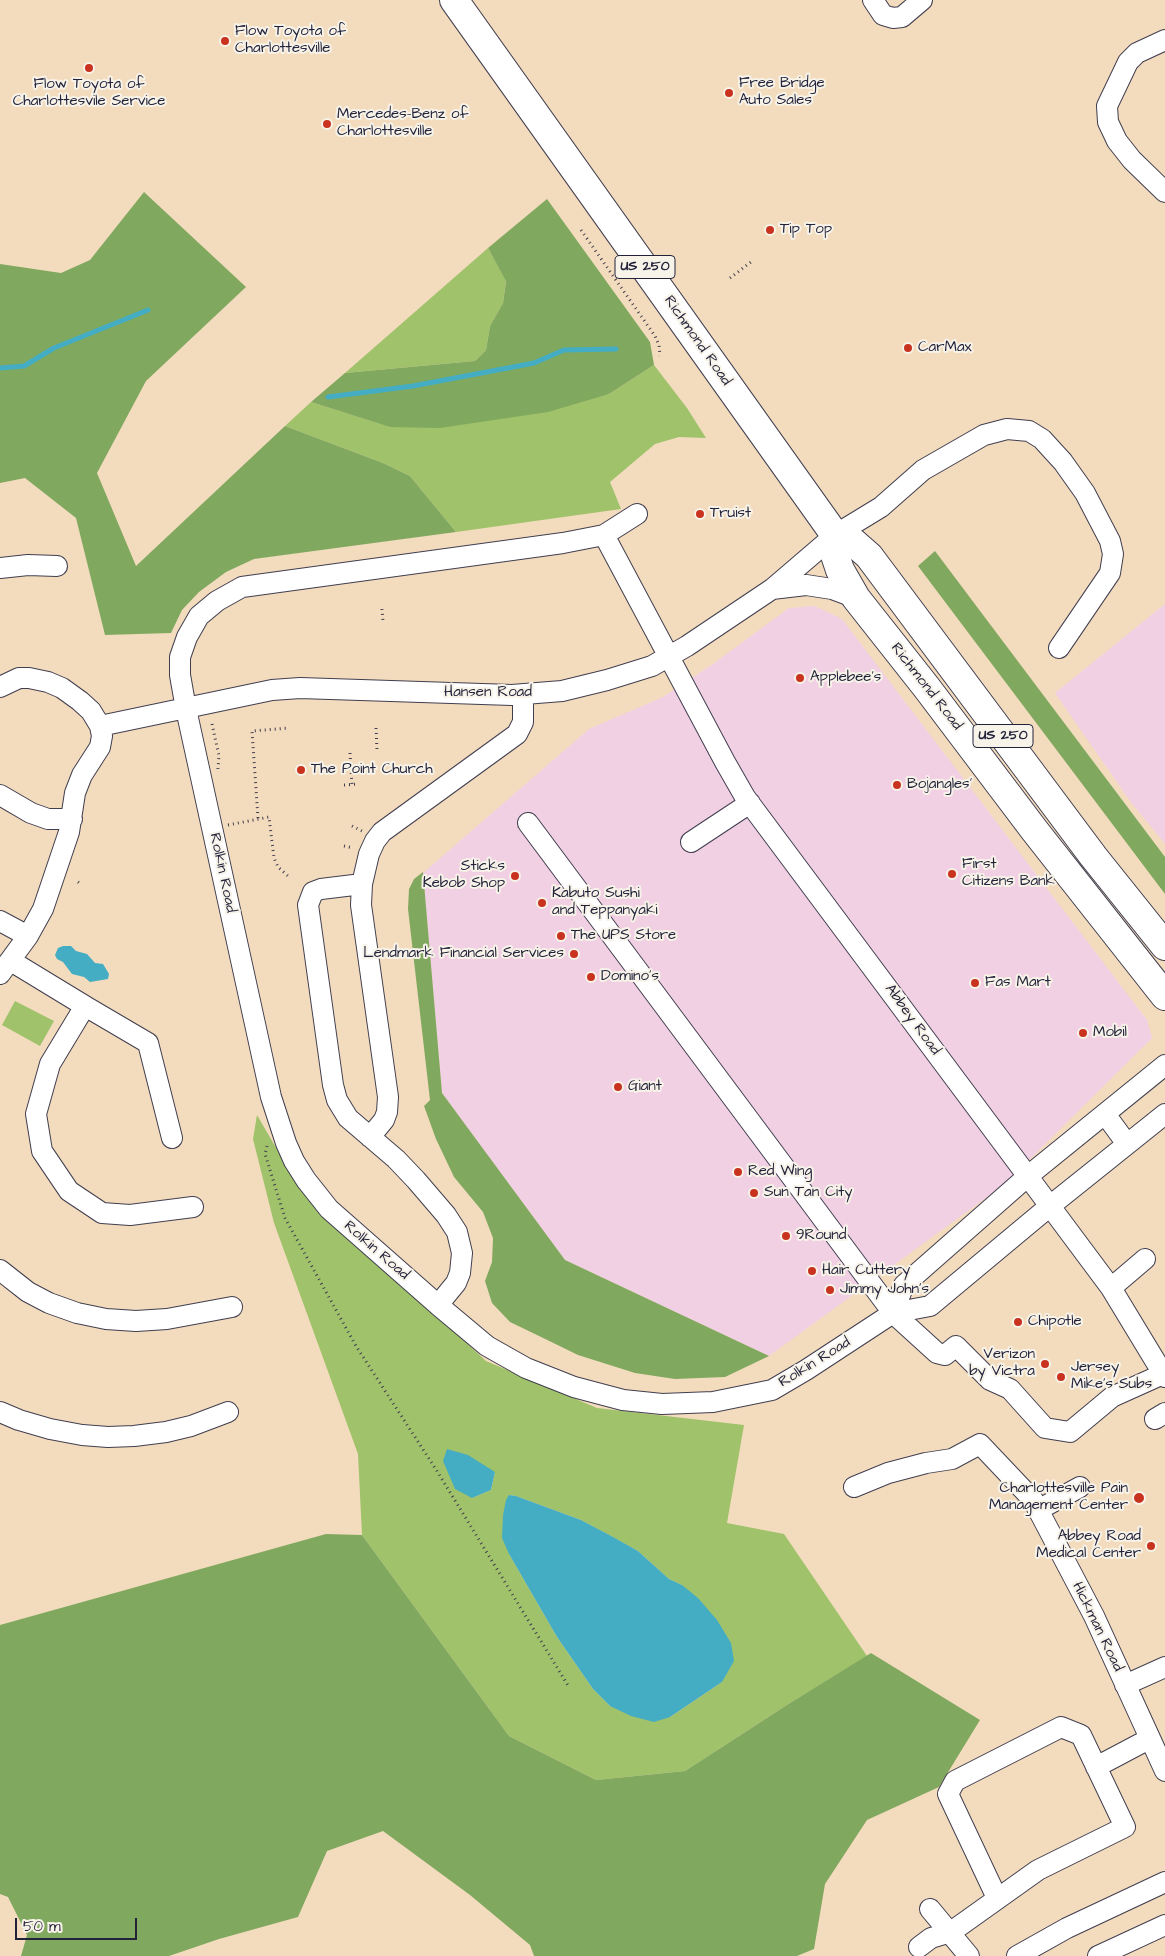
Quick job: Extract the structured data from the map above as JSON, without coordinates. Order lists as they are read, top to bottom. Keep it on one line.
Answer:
{"streets":{"highway":["US 250","Richmond Road"],"street":["Hansen Road","Rolkin Road","Abbey Road","Hickman Road"]},"crossings":[["Richmond Road","Hansen Road"],["Hansen Road","Rolkin Road"],["Hansen Road","Abbey Road"],["Rolkin Road","Abbey Road"]],"places":["Flow Toyota of Charlottesville","Flow Toyota of Charlottesvile Service","Free Bridge Auto Sales","Mercedes-Benz of Charlottesville","Tip Top","CarMax","Truist","Applebee's","The Point Church","Bojangles'","First Citizens Bank","Sticks Kebob Shop","Kabuto Sushi and Teppanyaki","The UPS Store","Lendmark Financial Services","Domino's","Fas Mart","Mobil","Giant","Red Wing","Sun Tan City","9Round","Hair Cuttery","Jimmy John's","Chipotle","Verizon by Victra","Jersey Mike's Subs","Charlottesville Pain Management Center","Abbey Road Medical Center"],"scale_bar":"50 m"}
